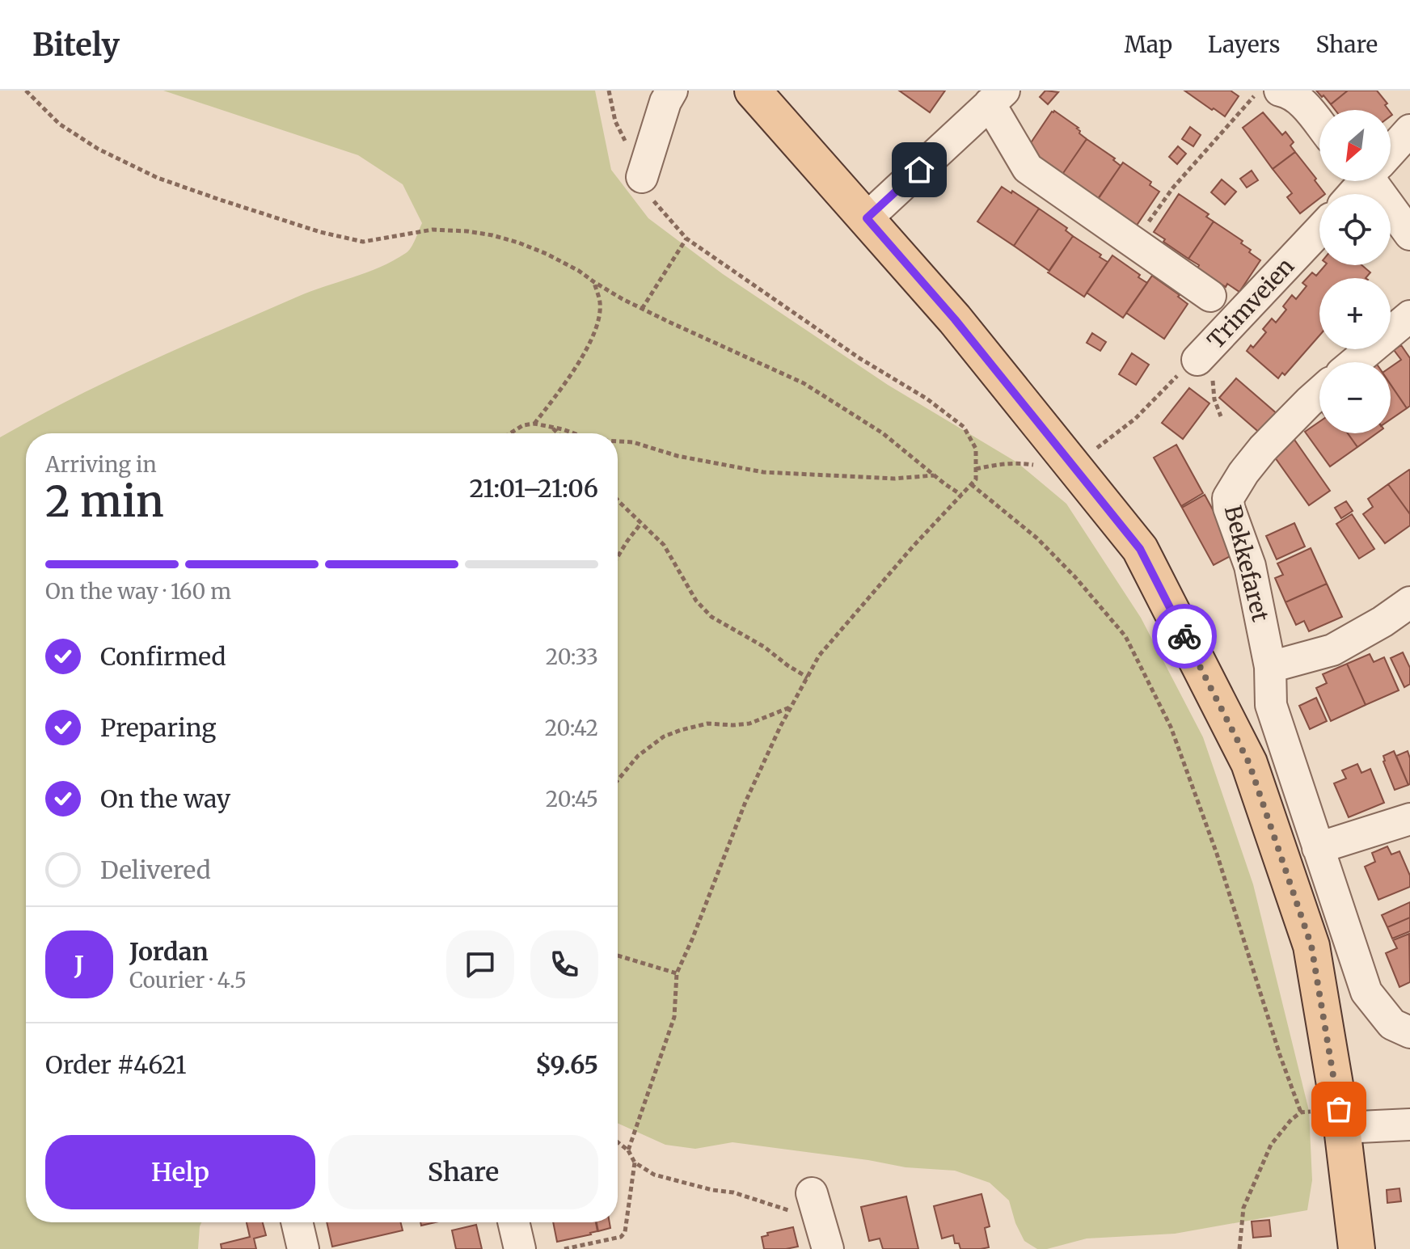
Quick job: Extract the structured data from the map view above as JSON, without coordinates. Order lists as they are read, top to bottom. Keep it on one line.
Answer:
{"streets":{"street":["Trimveien","Bekkefaret"]},"north":"bottom left","page":{"header":"Bitely","nav":["Map","Layers","Share"],"map_buttons":["+","−"],"heading":["2 min","Arriving in","21:01–21:06"],"panel":["Jordan","Courier · 4.5","Order #4621","$9.65"],"bar":"On the way · 160 m","list":[["Confirmed","20:33"],["Preparing","20:42"],["On the way","20:45"],"Delivered"],"round":"J","buttons":["Help","Share"]}}
